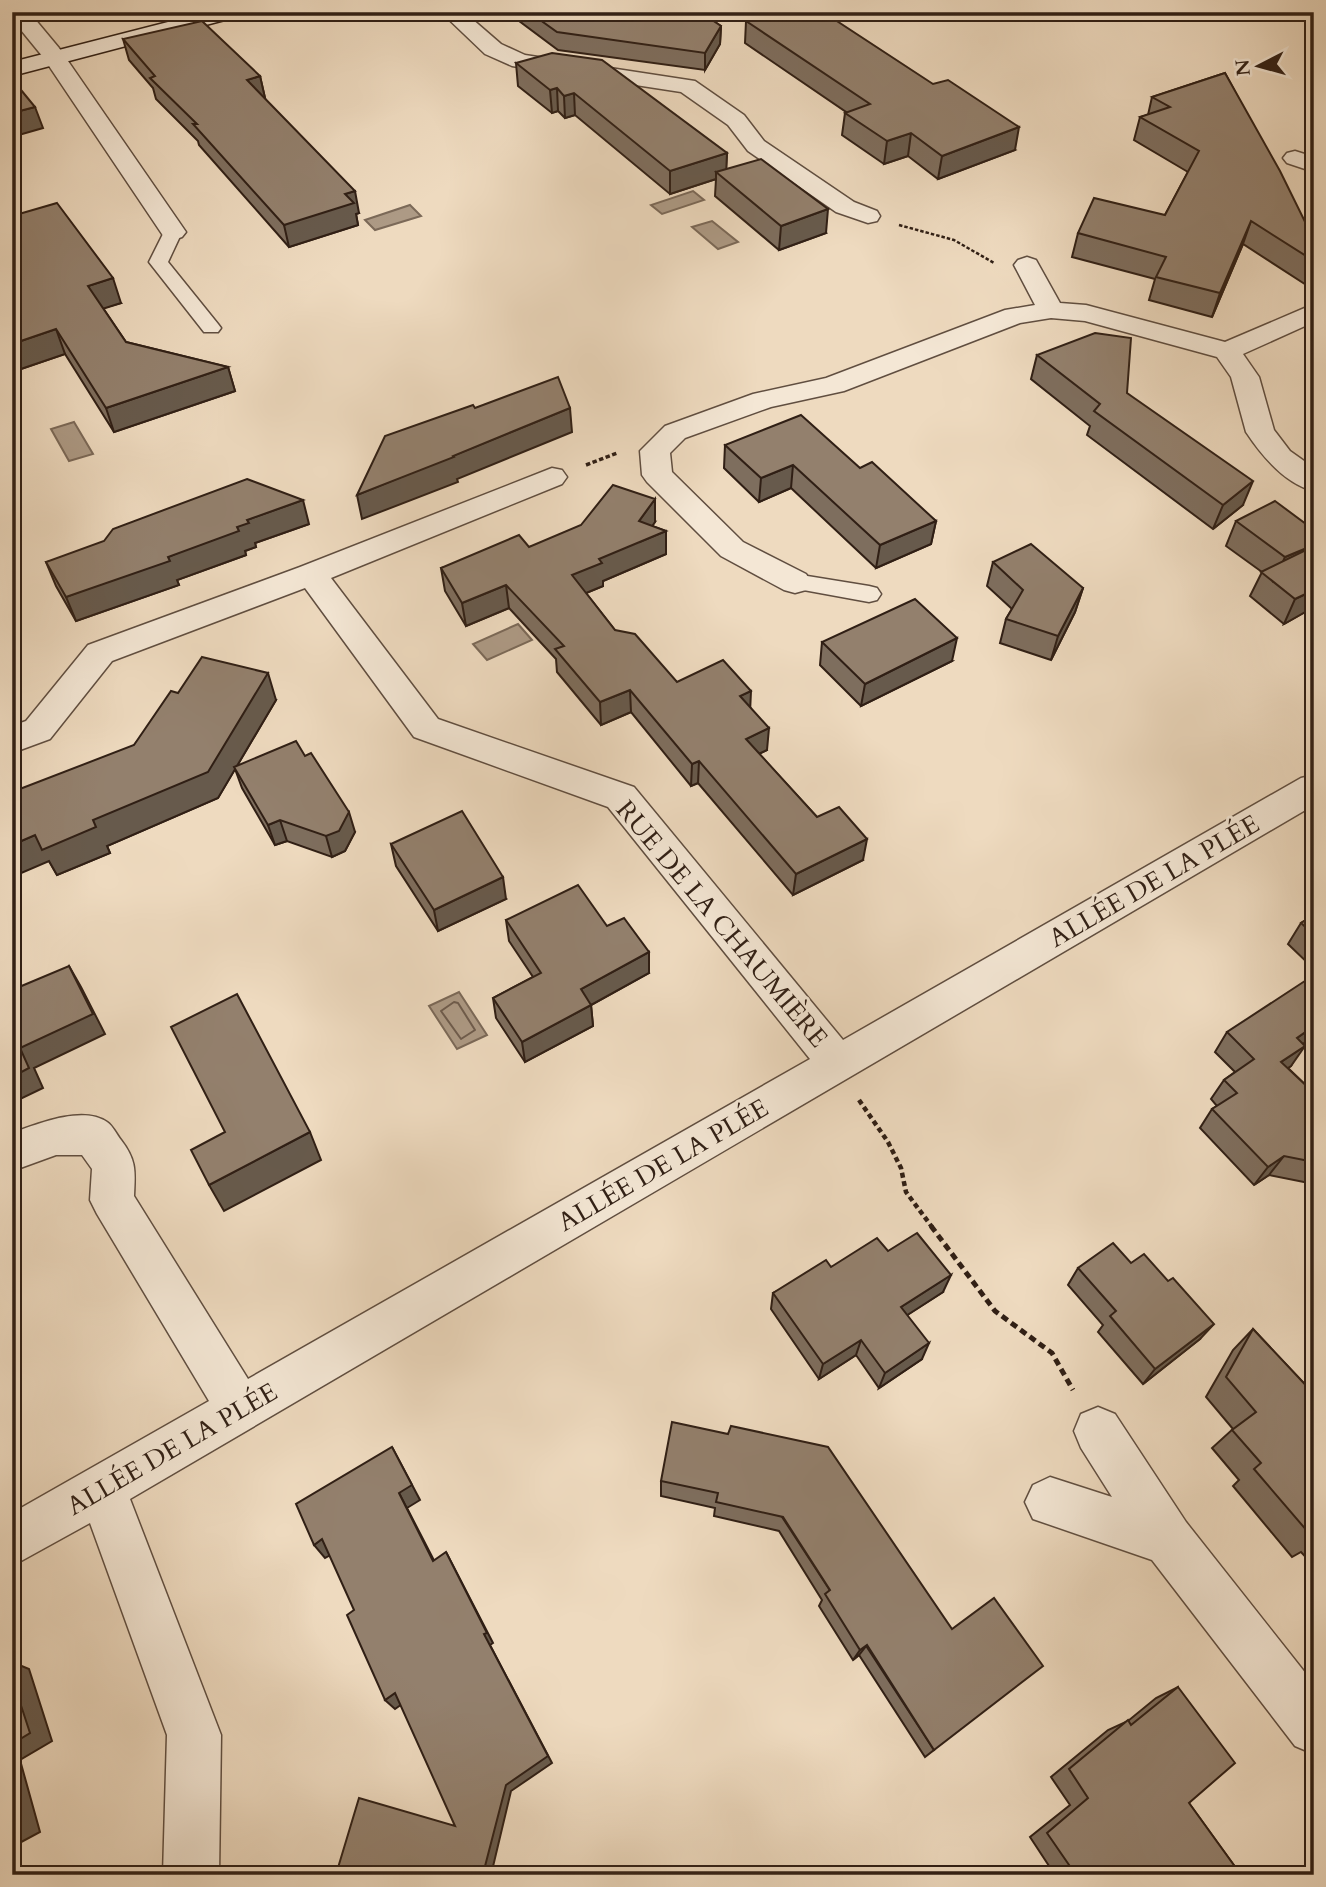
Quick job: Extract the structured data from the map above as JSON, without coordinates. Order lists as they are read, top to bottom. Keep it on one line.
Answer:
{"streets":{"street":["ALLÉE DE LA PLÉE","RUE DE LA CHAUMIÈRE"]},"crossings":[["ALLÉE DE LA PLÉE","RUE DE LA CHAUMIÈRE"]],"north":"left"}
